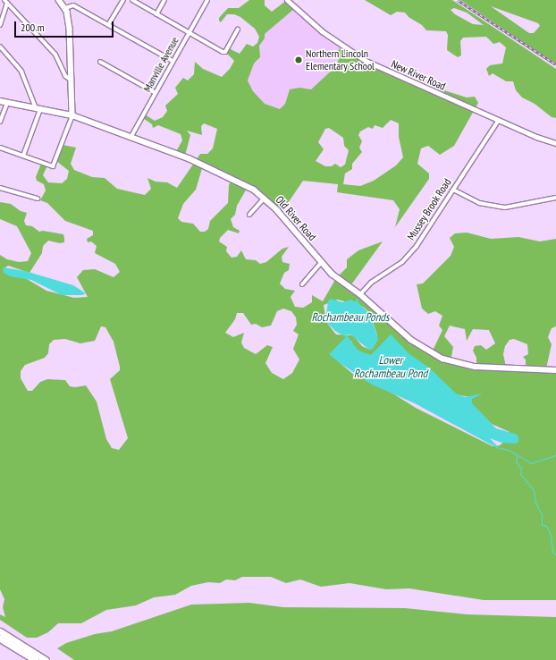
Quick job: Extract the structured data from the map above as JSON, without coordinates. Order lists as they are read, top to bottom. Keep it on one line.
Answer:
{"streets":{"main road":["Old River Road"],"street":["Manville Avenue","New River Road","Mussey Brook Road"]},"crossings":[["Manville Avenue","Old River Road"],["New River Road","Mussey Brook Road"],["Mussey Brook Road","Old River Road"]],"water":["Rochambeau Ponds","Lower Rochambeau Pond"],"places":["Northern Lincoln Elementary School"],"scale_bar":"200 m"}
